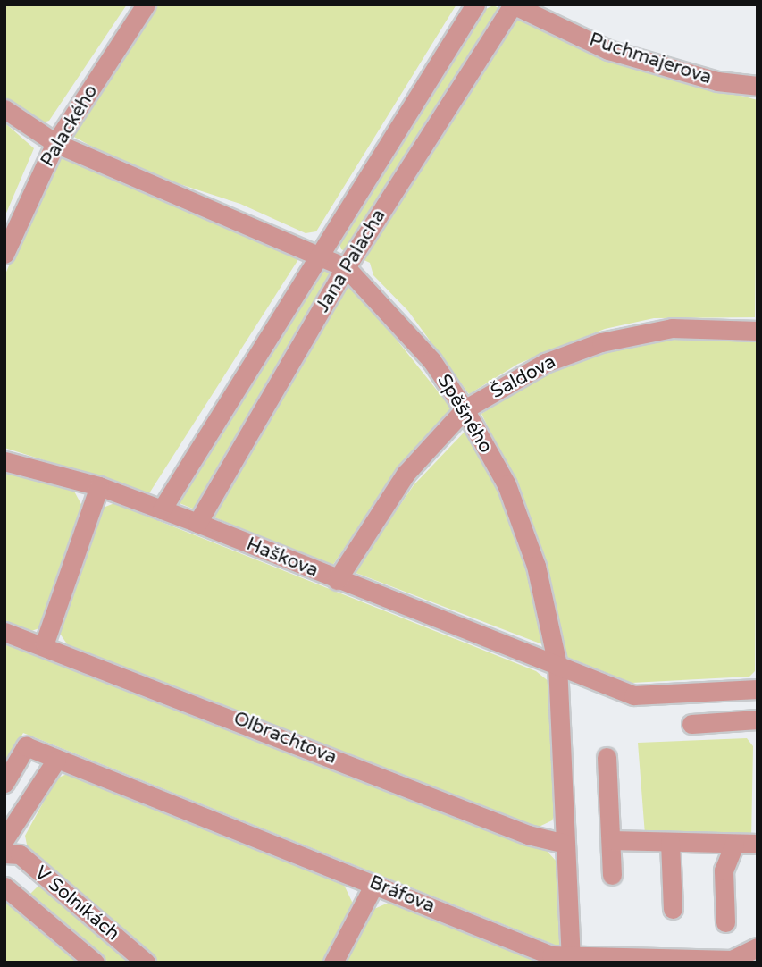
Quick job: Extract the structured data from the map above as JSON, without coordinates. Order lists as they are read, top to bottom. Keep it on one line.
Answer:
{"streets":{"street":["Puchmajerova","Palackého","Jana Palacha","Šaldova","Spěšného","Haškova","Olbrachtova","Bráfova","V Solníkách"]},"crossings":[["Puchmajerova","Jana Palacha"],["Palackého","Spěšného"],["Jana Palacha","Spěšného"],["Jana Palacha","Haškova"],["Šaldova","Spěšného"],["Šaldova","Haškova"],["Spěšného","Haškova"],["Spěšného","Olbrachtova"],["Spěšného","Bráfova"]]}
